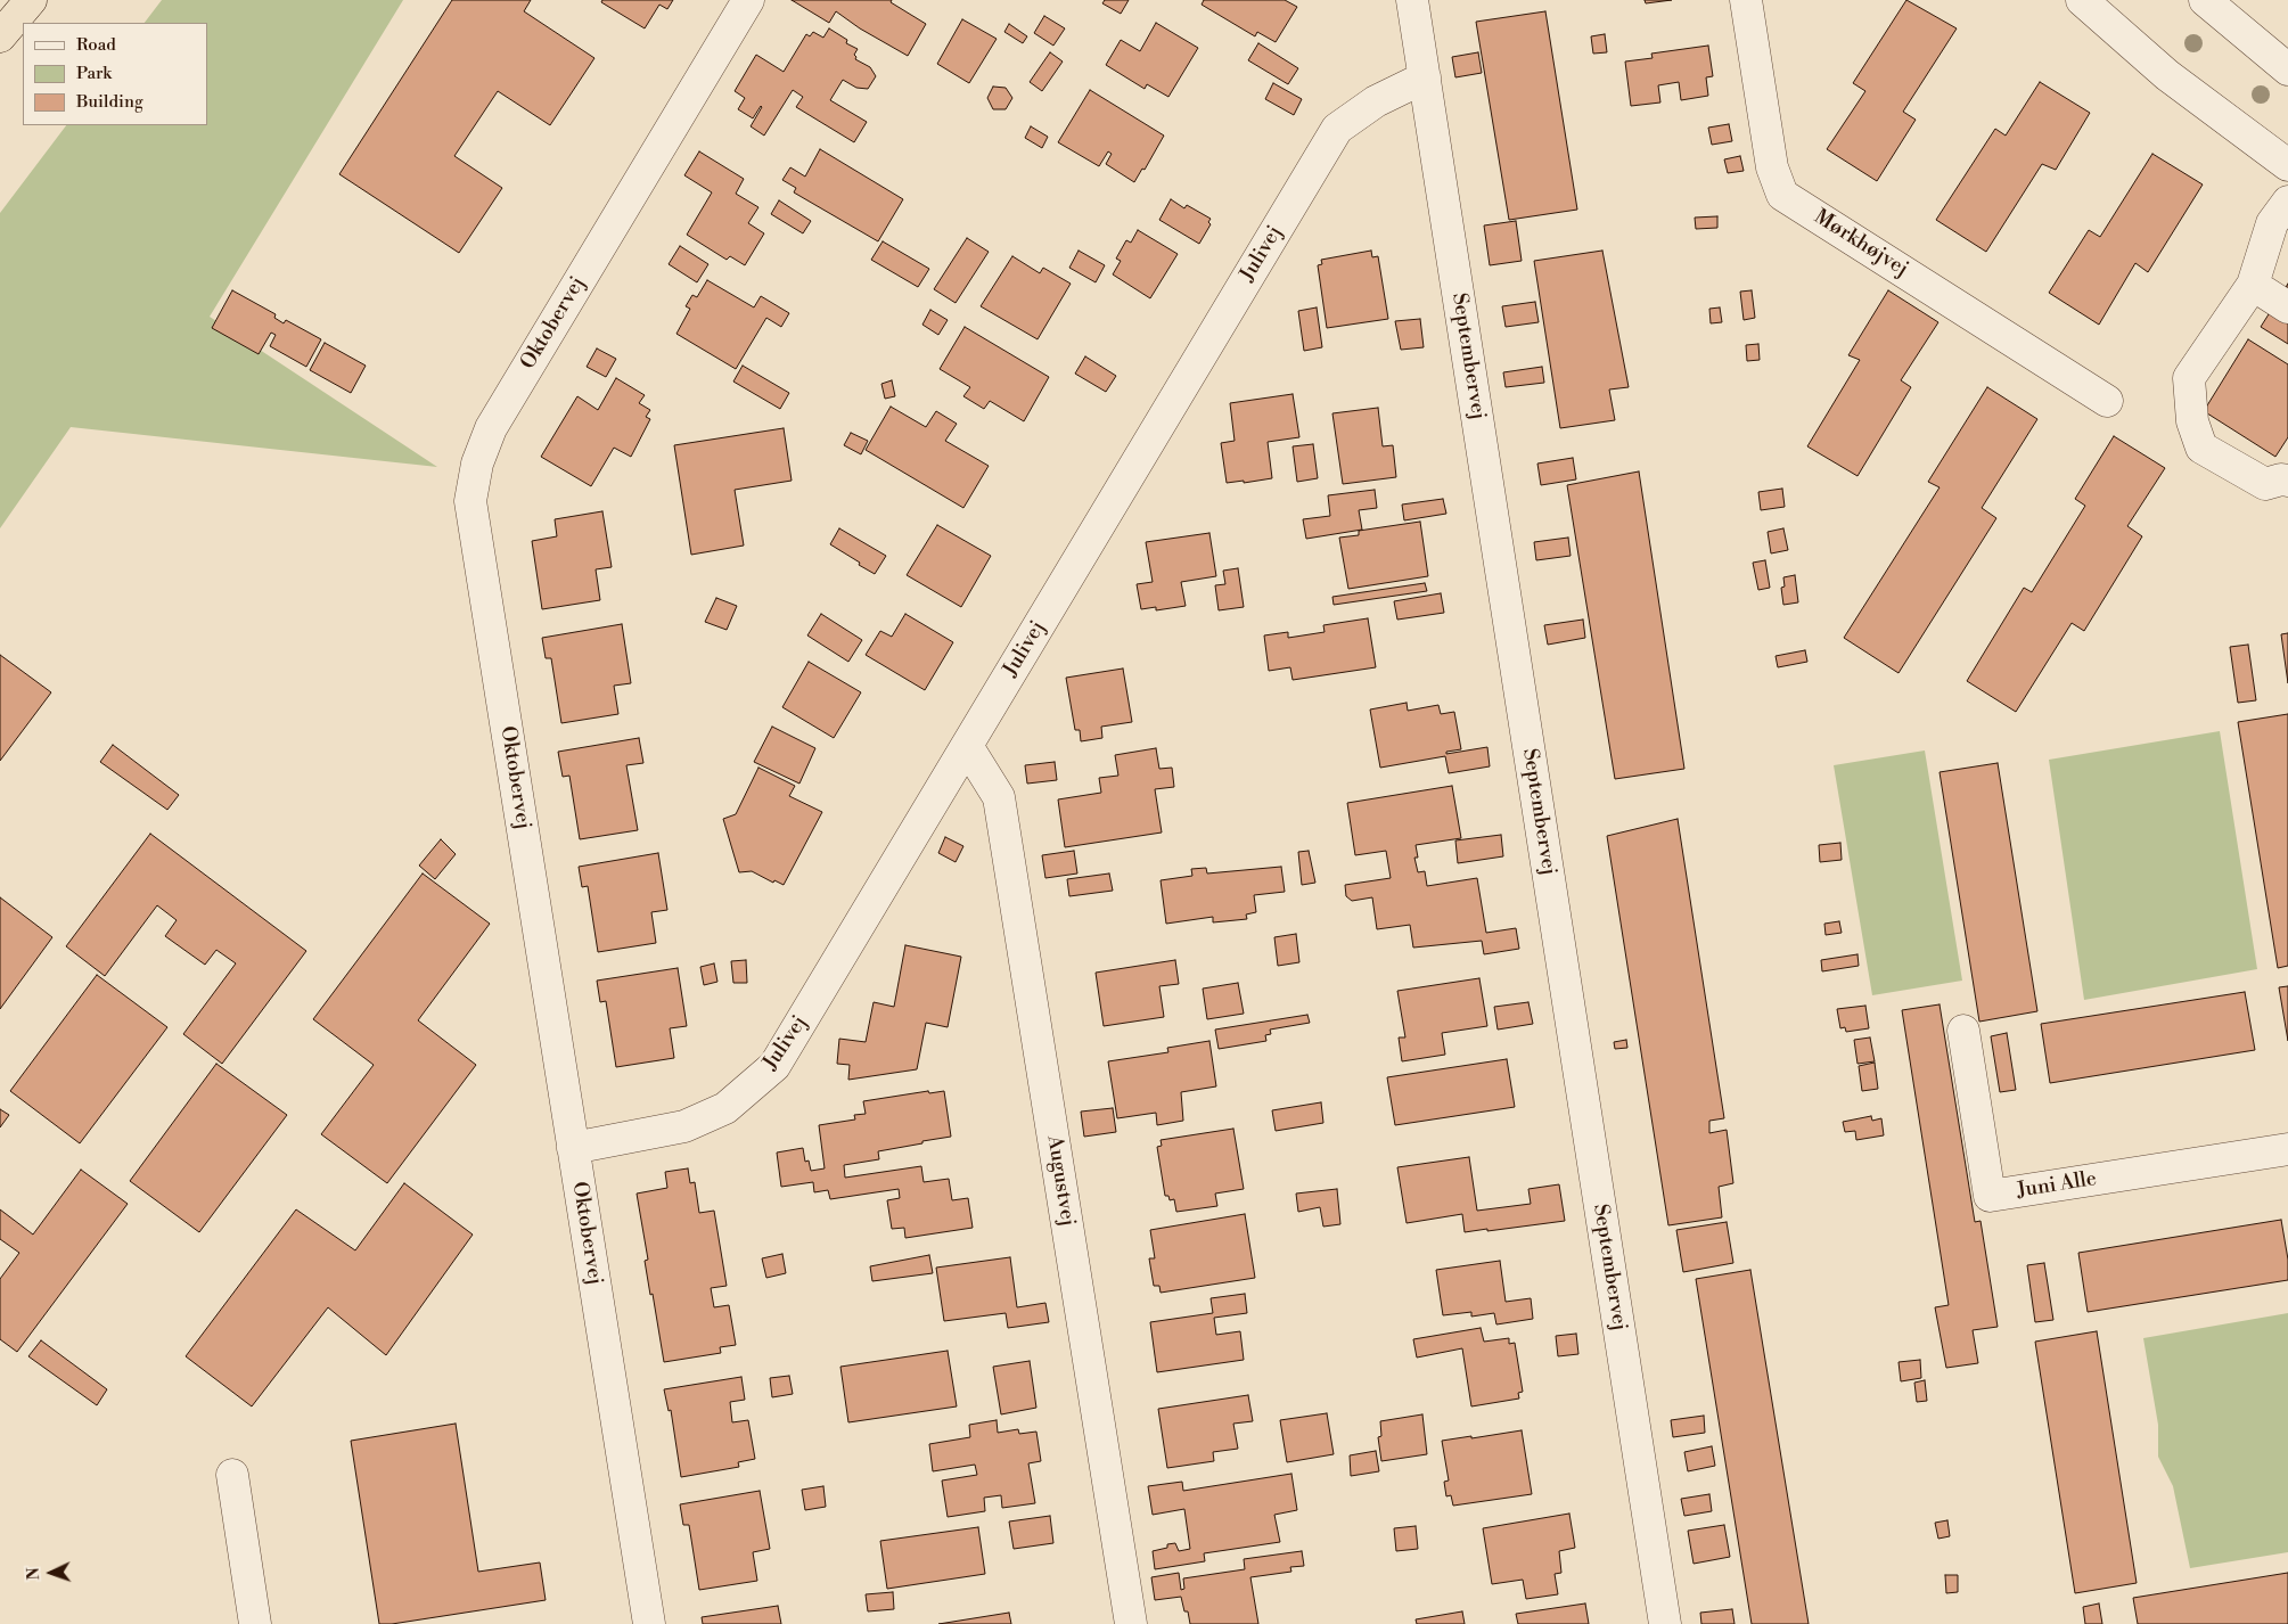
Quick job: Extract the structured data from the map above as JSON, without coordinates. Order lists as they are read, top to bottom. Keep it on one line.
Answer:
{"streets":{"street":["Mørkhøjvej","Julivej","Oktobervej","Septembervej","Augustvej","Juni Alle"]},"crossings":[["Julivej","Oktobervej"],["Julivej","Septembervej"],["Julivej","Augustvej"]],"legend":["Road","Park","Building"],"north":"left"}
